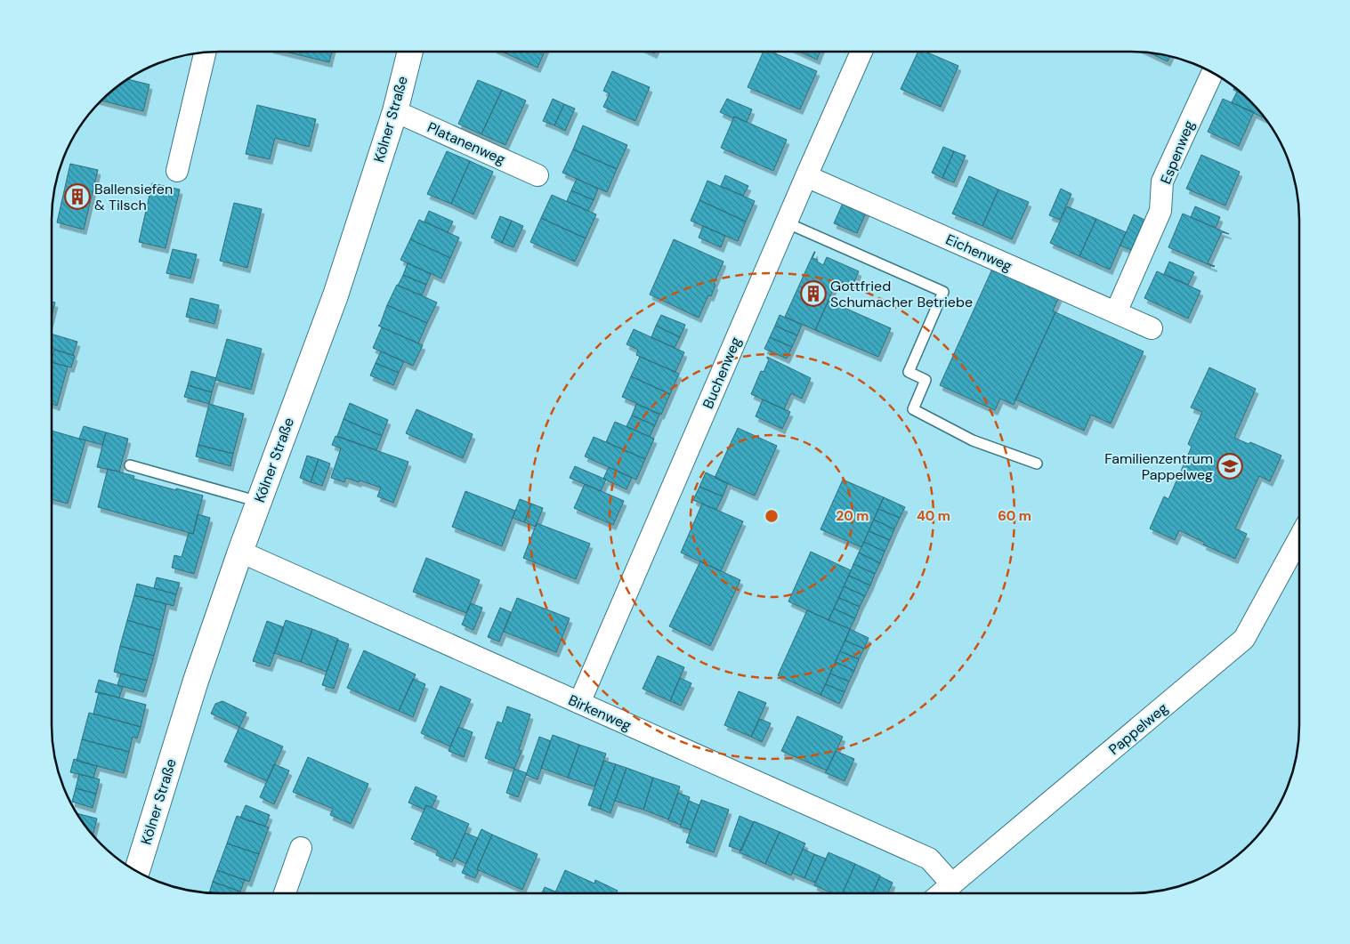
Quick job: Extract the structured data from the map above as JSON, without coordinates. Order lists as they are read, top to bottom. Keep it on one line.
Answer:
{"streets":{"street":["Kölner Straße","Platanenweg","Espenweg","Eichenweg","Buchenweg","Birkenweg","Pappelweg"]},"crossings":[["Kölner Straße","Platanenweg"],["Kölner Straße","Birkenweg"],["Espenweg","Eichenweg"],["Eichenweg","Buchenweg"],["Buchenweg","Birkenweg"],["Birkenweg","Pappelweg"]],"places":{"building":["Ballensiefen & Tilsch","Gottfried Schumacher Betriebe"],"school or university":["Familienzentrum Pappelweg"]},"rings":["20 m","40 m","60 m"]}
